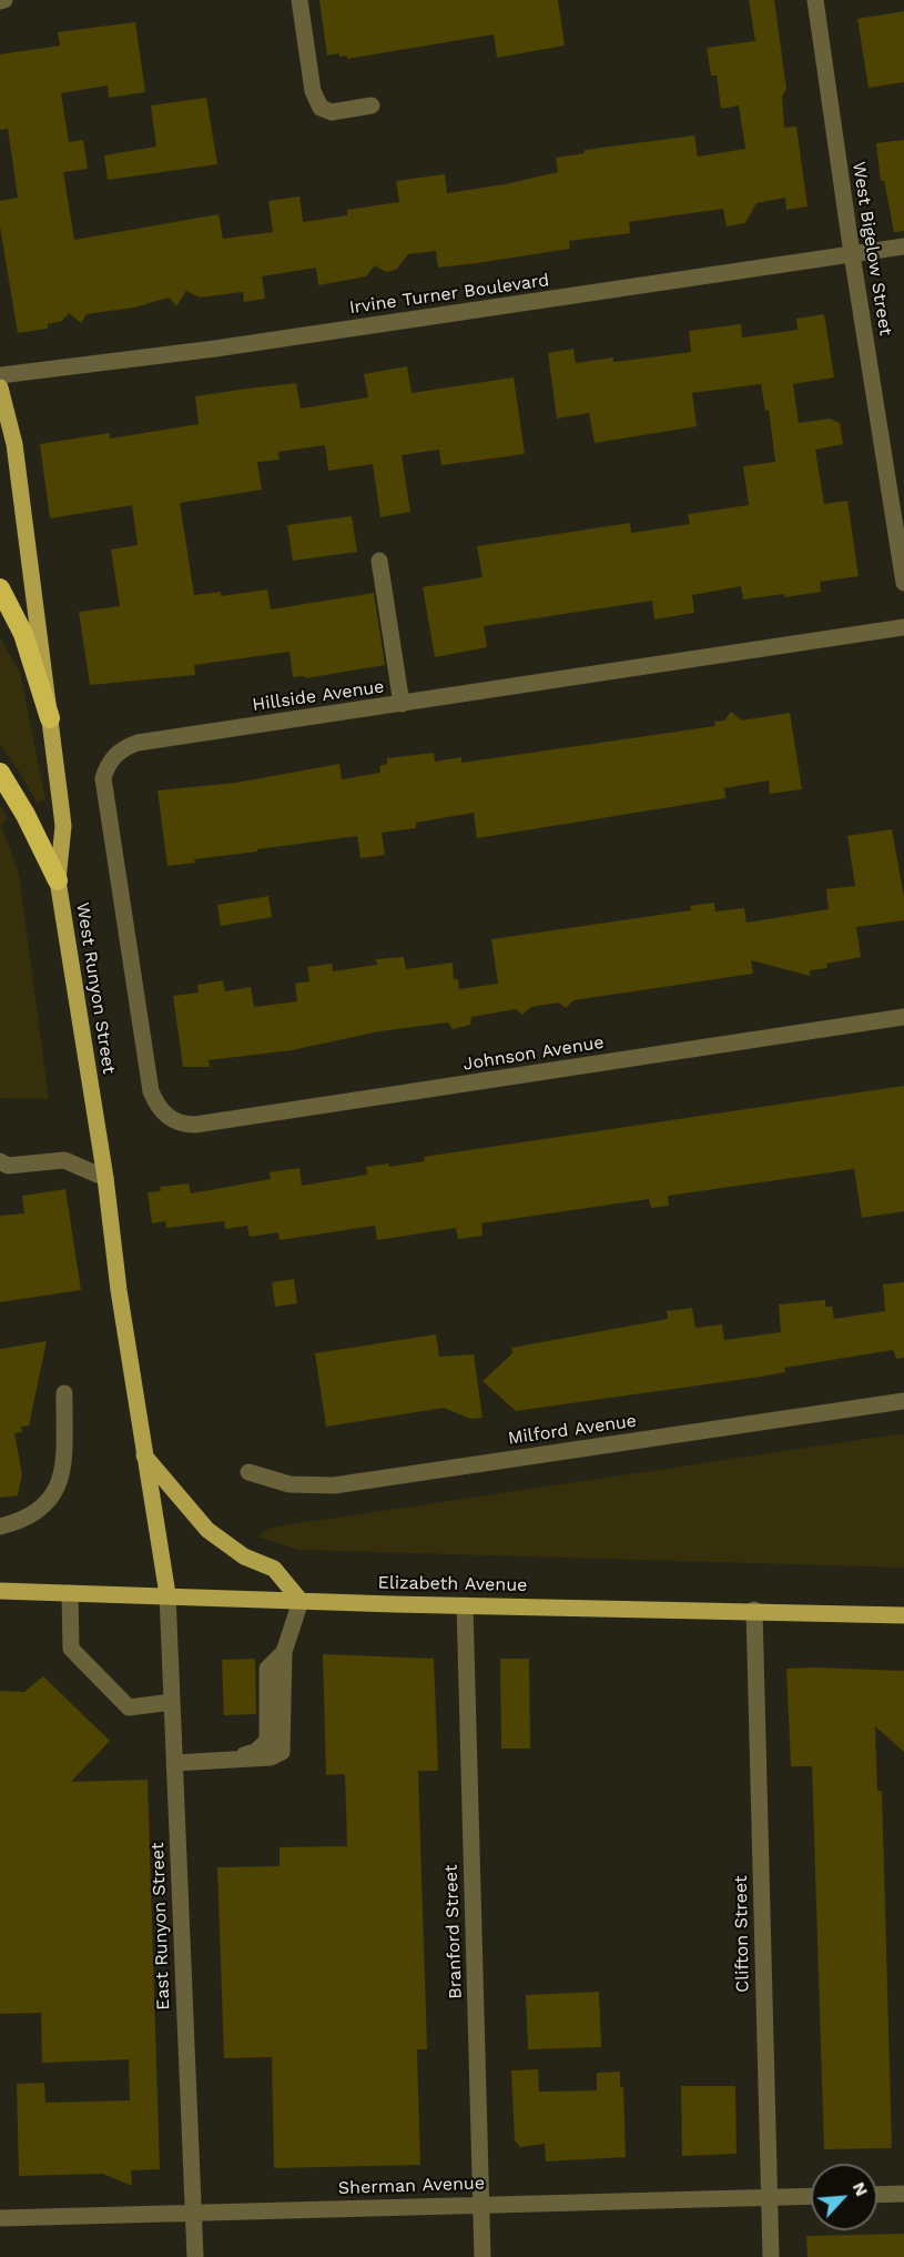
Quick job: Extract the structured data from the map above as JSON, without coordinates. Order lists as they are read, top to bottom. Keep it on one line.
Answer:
{"streets":{"main road":["West Runyon Street","Elizabeth Avenue"],"street":["West Bigelow Street","Irvine Turner Boulevard","Hillside Avenue","Johnson Avenue","Milford Avenue","East Runyon Street","Branford Street","Clifton Street","Sherman Avenue"]},"crossings":[["West Bigelow Street","Irvine Turner Boulevard"],["Hillside Avenue","Johnson Avenue"],["West Runyon Street","Elizabeth Avenue"],["West Runyon Street","East Runyon Street"],["Elizabeth Avenue","East Runyon Street"],["Elizabeth Avenue","Branford Street"],["Elizabeth Avenue","Clifton Street"],["East Runyon Street","Sherman Avenue"],["Branford Street","Sherman Avenue"],["Clifton Street","Sherman Avenue"]],"north":"top right"}
